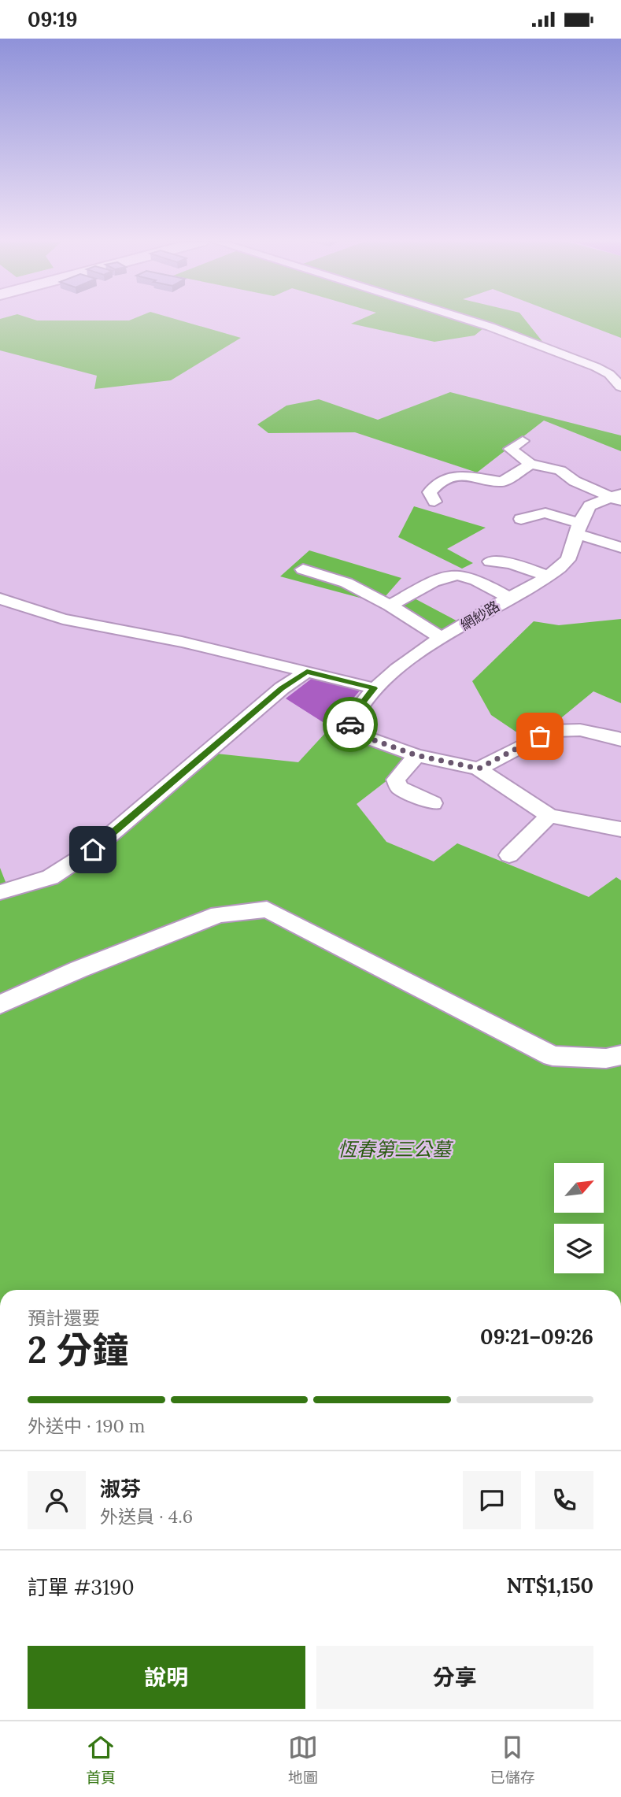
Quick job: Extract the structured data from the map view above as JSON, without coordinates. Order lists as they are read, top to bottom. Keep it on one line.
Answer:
{"streets":{"street":["網紗路"]},"parks":["恆春第三公墓"],"north":"top right","page":{"status":"09:19","heading":["2 分鐘","預計還要","09:21–09:26"],"panel":["淑芬","外送員 · 4.6","訂單 #3190","NT$1,150"],"bar":"外送中 · 190 m","buttons":["說明","分享"],"tabs":["首頁","地圖","已儲存"]}}
